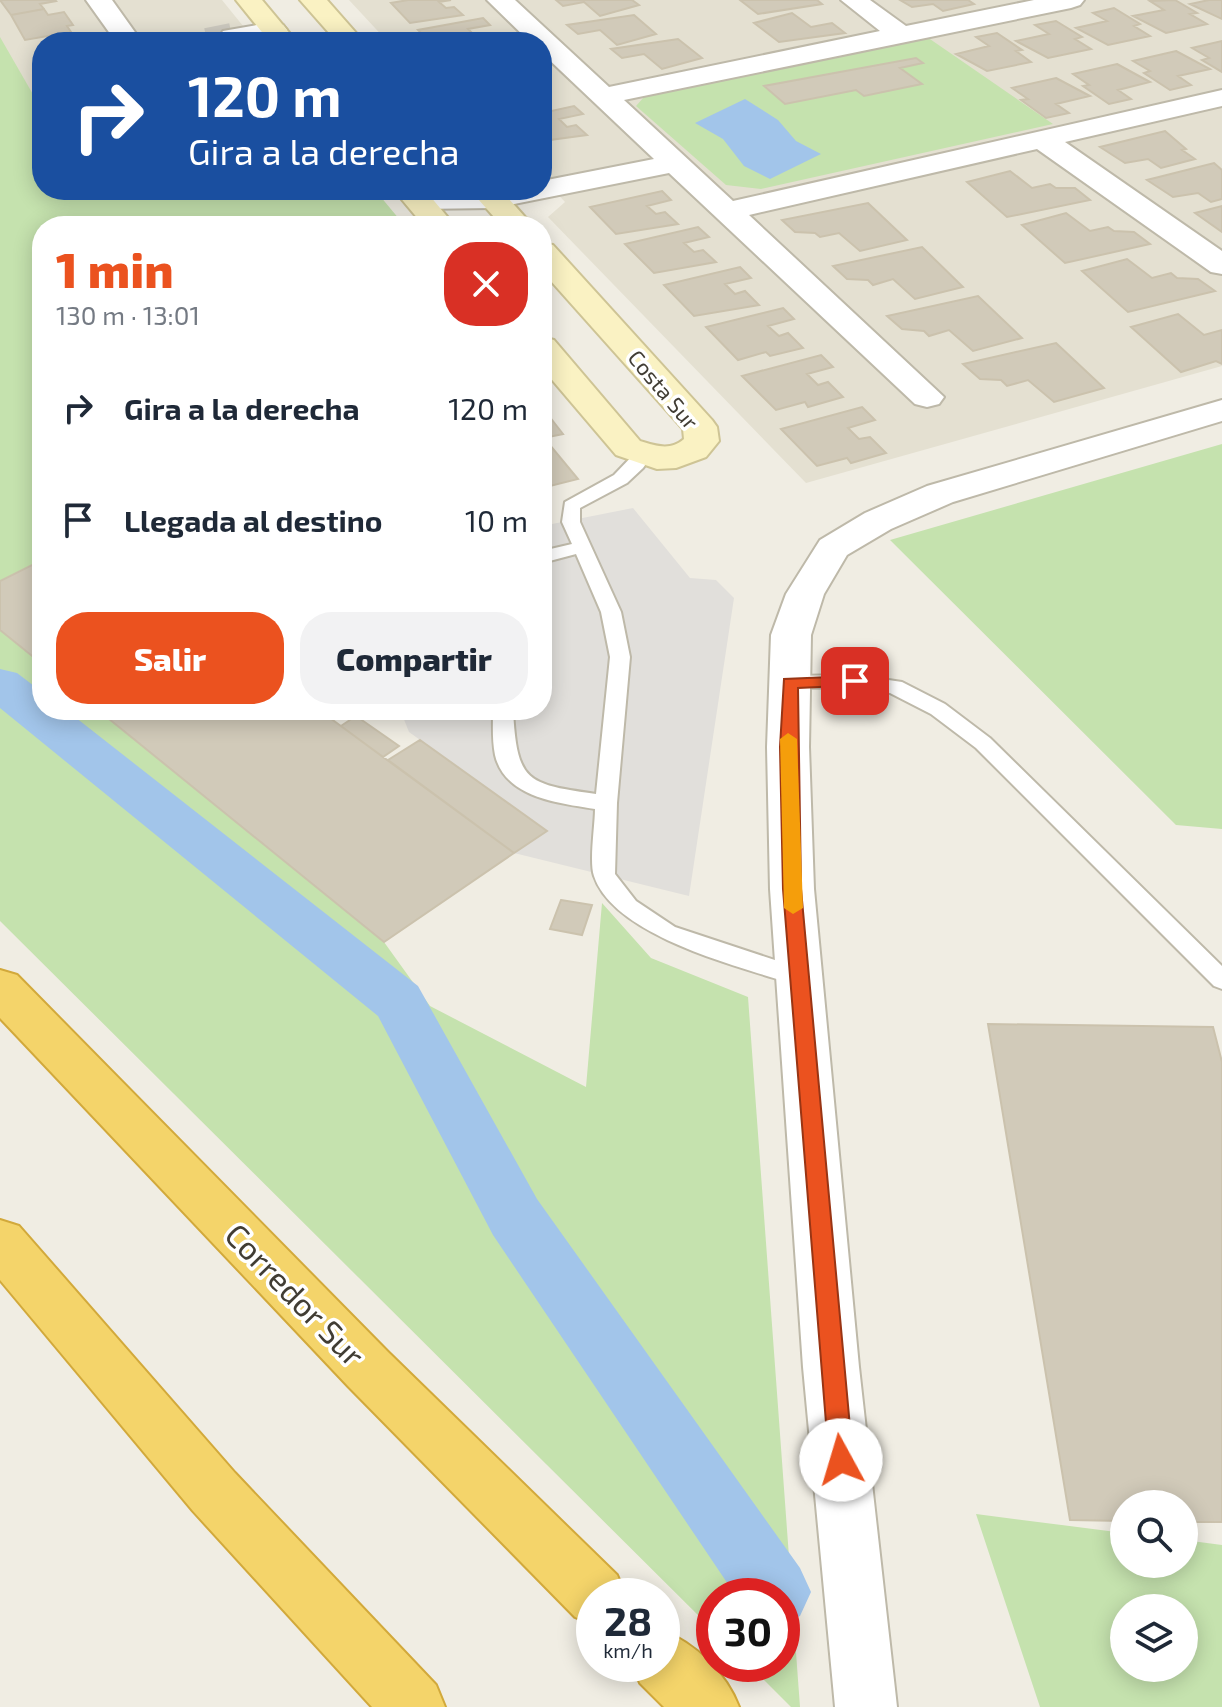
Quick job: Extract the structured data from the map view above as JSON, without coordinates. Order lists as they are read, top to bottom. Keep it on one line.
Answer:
{"streets":{"highway":["Corredor Sur"],"street":["Costa Sur"]},"page":{"turn":["120 m","Gira a la derecha"],"heading":["1 min","130 m · 13:01"],"list":[{"name":"Gira a la derecha","value":"120 m"},{"name":"Llegada al destino","value":"10 m"}],"buttons":["Salir","Compartir"],"speed":"28 km/h","limit":"30"}}
